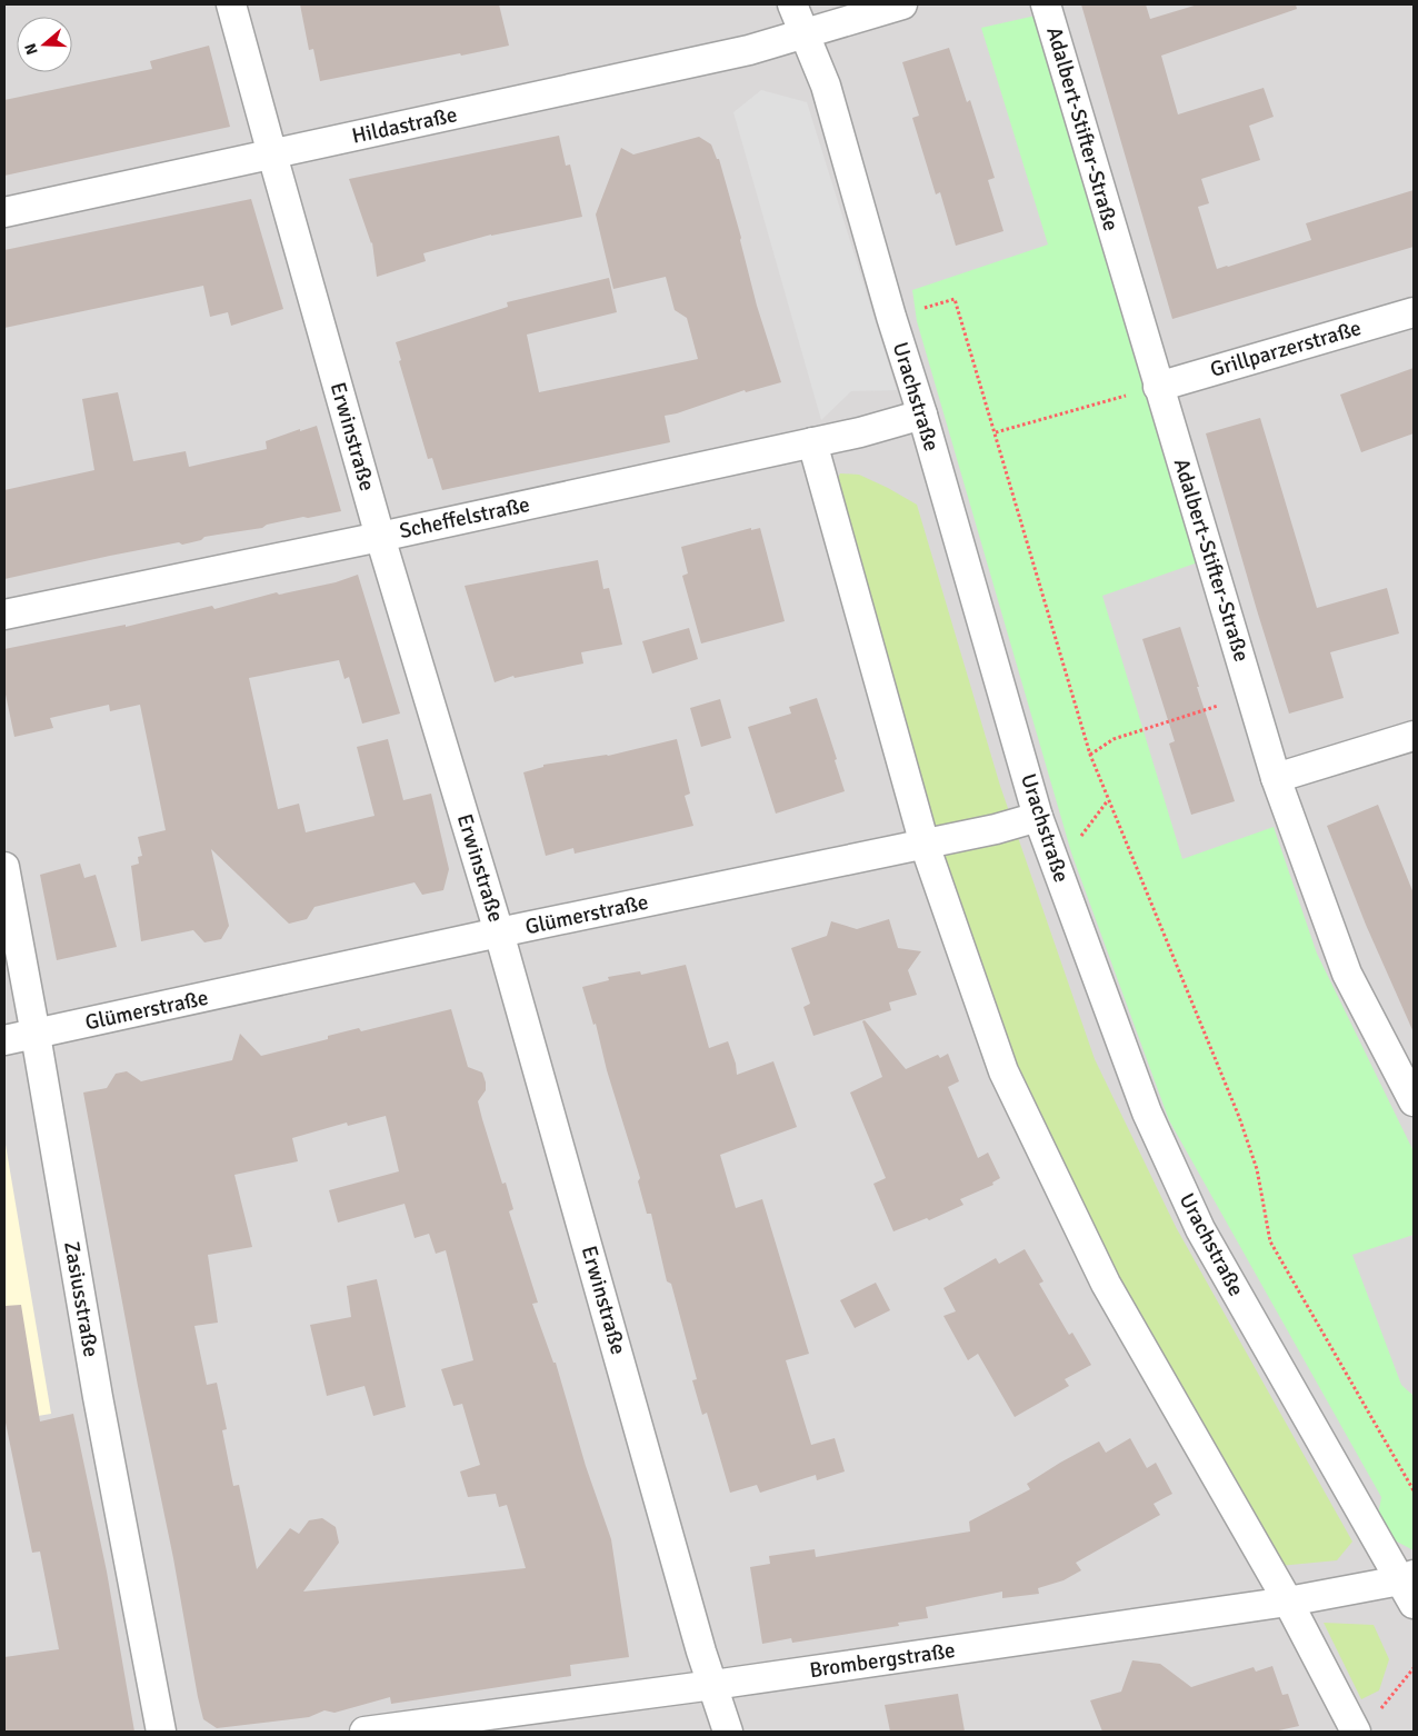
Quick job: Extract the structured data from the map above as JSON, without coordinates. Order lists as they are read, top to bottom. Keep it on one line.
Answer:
{"streets":{"street":["Hildastraße","Adalbert-Stifter-Straße","Grillparzerstraße","Urachstraße","Erwinstraße","Scheffelstraße","Glümerstraße","Zasiusstraße","Brombergstraße"]},"crossings":[["Hildastraße","Urachstraße"],["Hildastraße","Erwinstraße"],["Adalbert-Stifter-Straße","Grillparzerstraße"],["Urachstraße","Scheffelstraße"],["Urachstraße","Glümerstraße"],["Urachstraße","Brombergstraße"],["Erwinstraße","Scheffelstraße"],["Erwinstraße","Glümerstraße"],["Erwinstraße","Brombergstraße"],["Glümerstraße","Zasiusstraße"]],"north":"left"}
